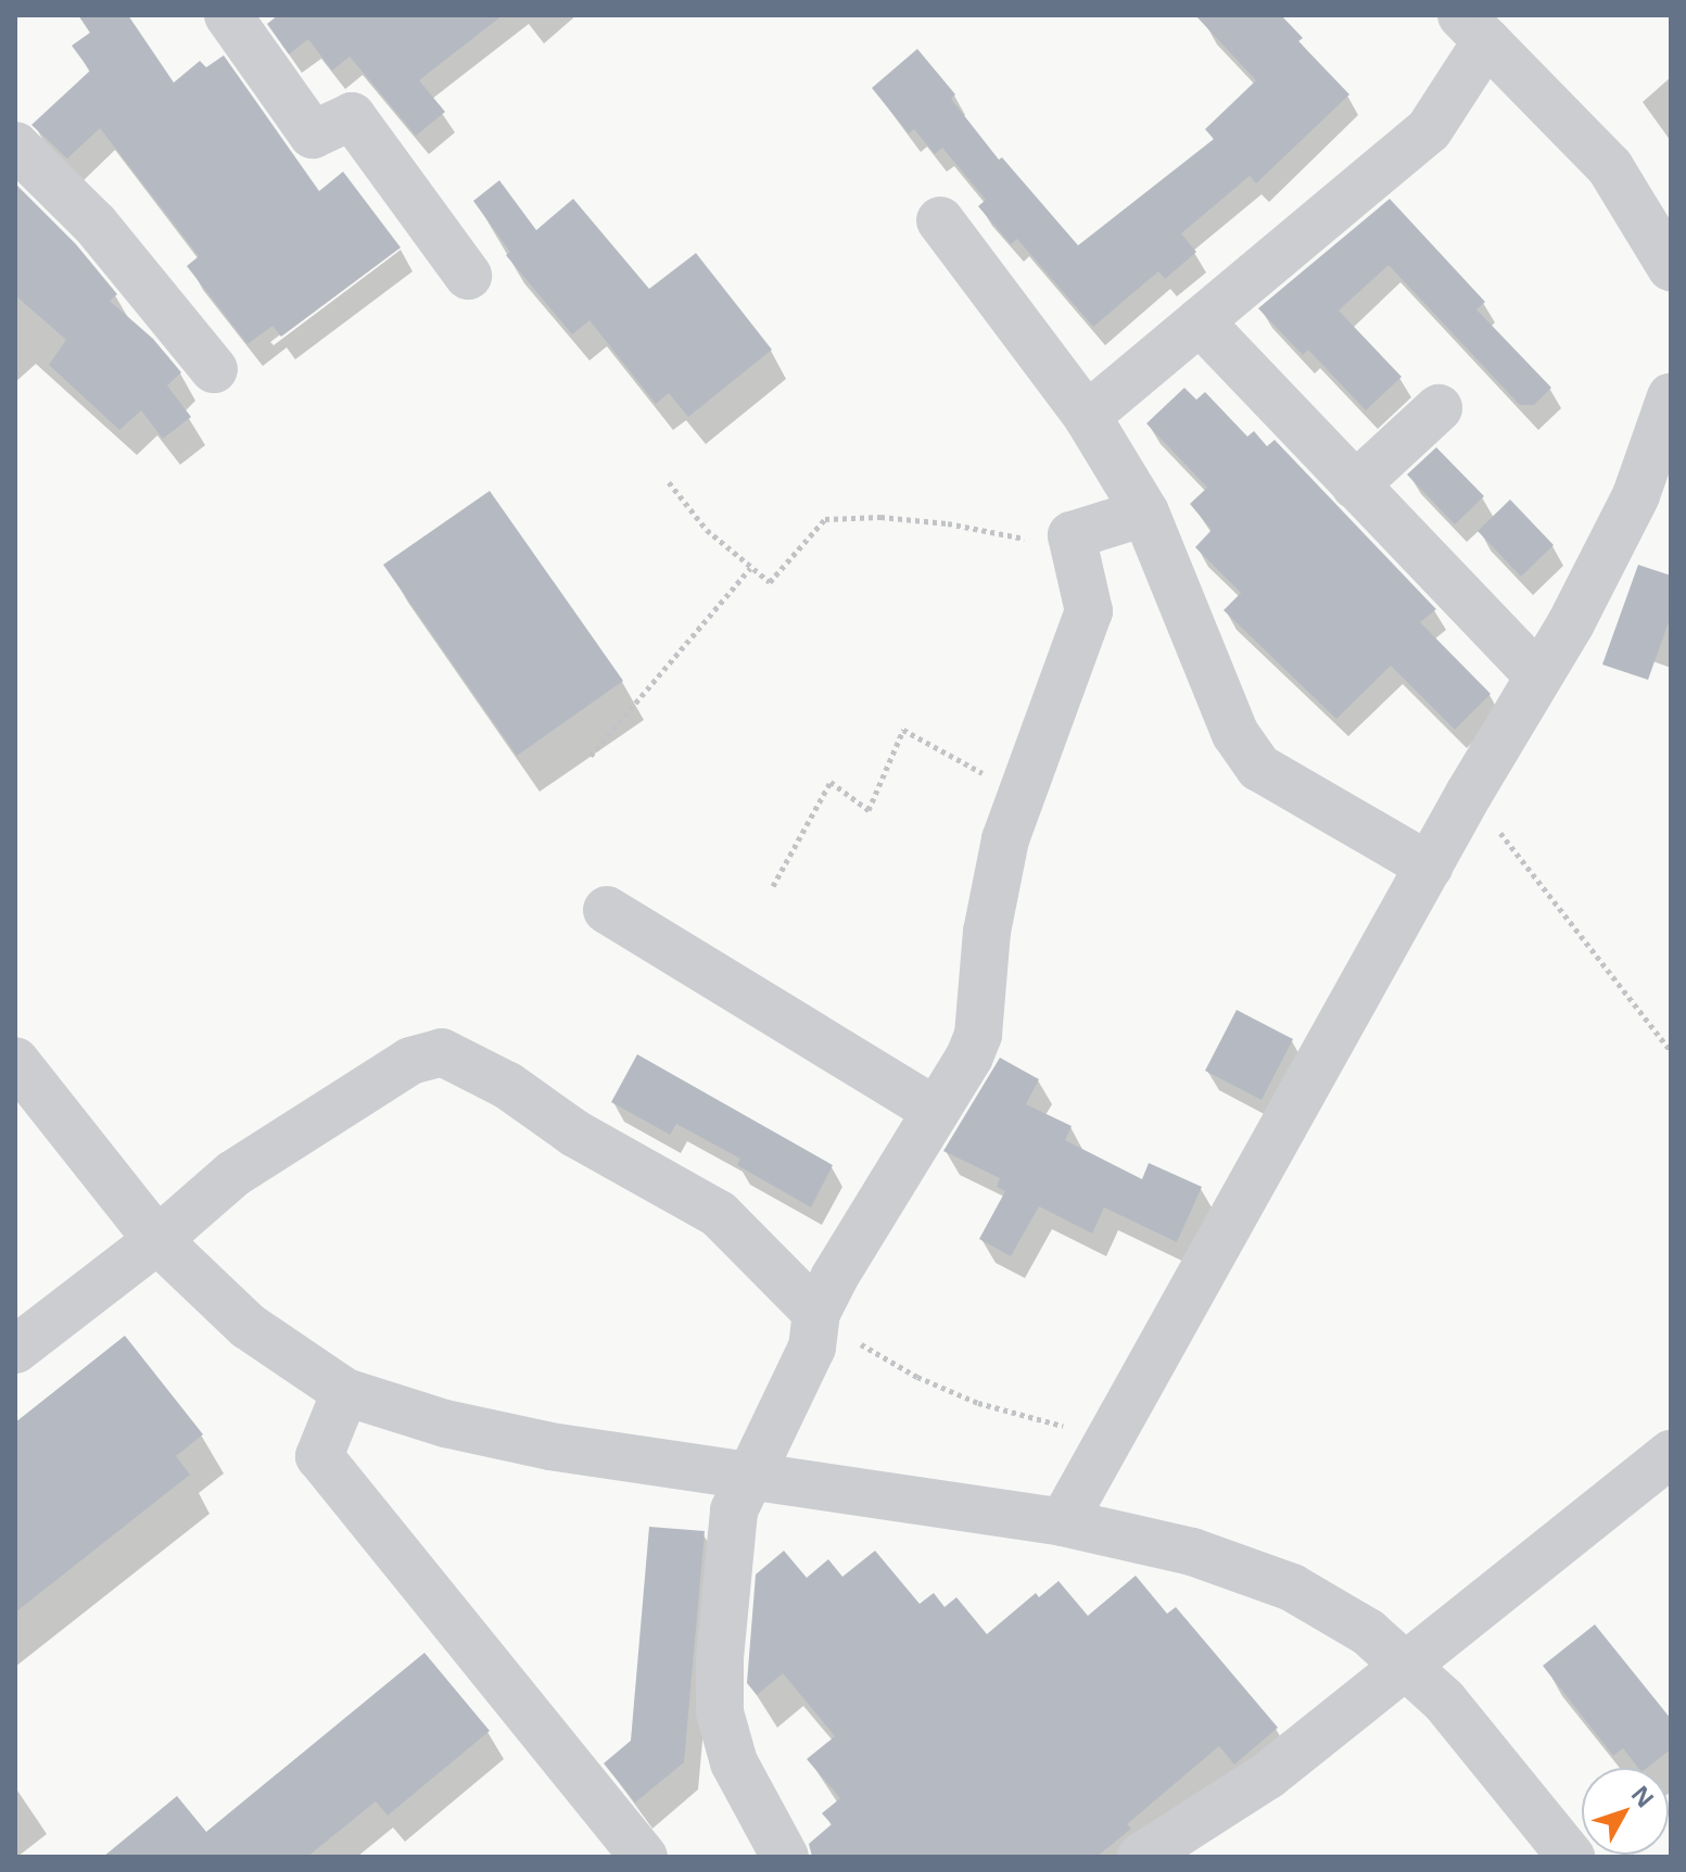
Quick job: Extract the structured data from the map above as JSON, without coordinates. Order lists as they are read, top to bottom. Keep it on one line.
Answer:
{"north":"top right"}
